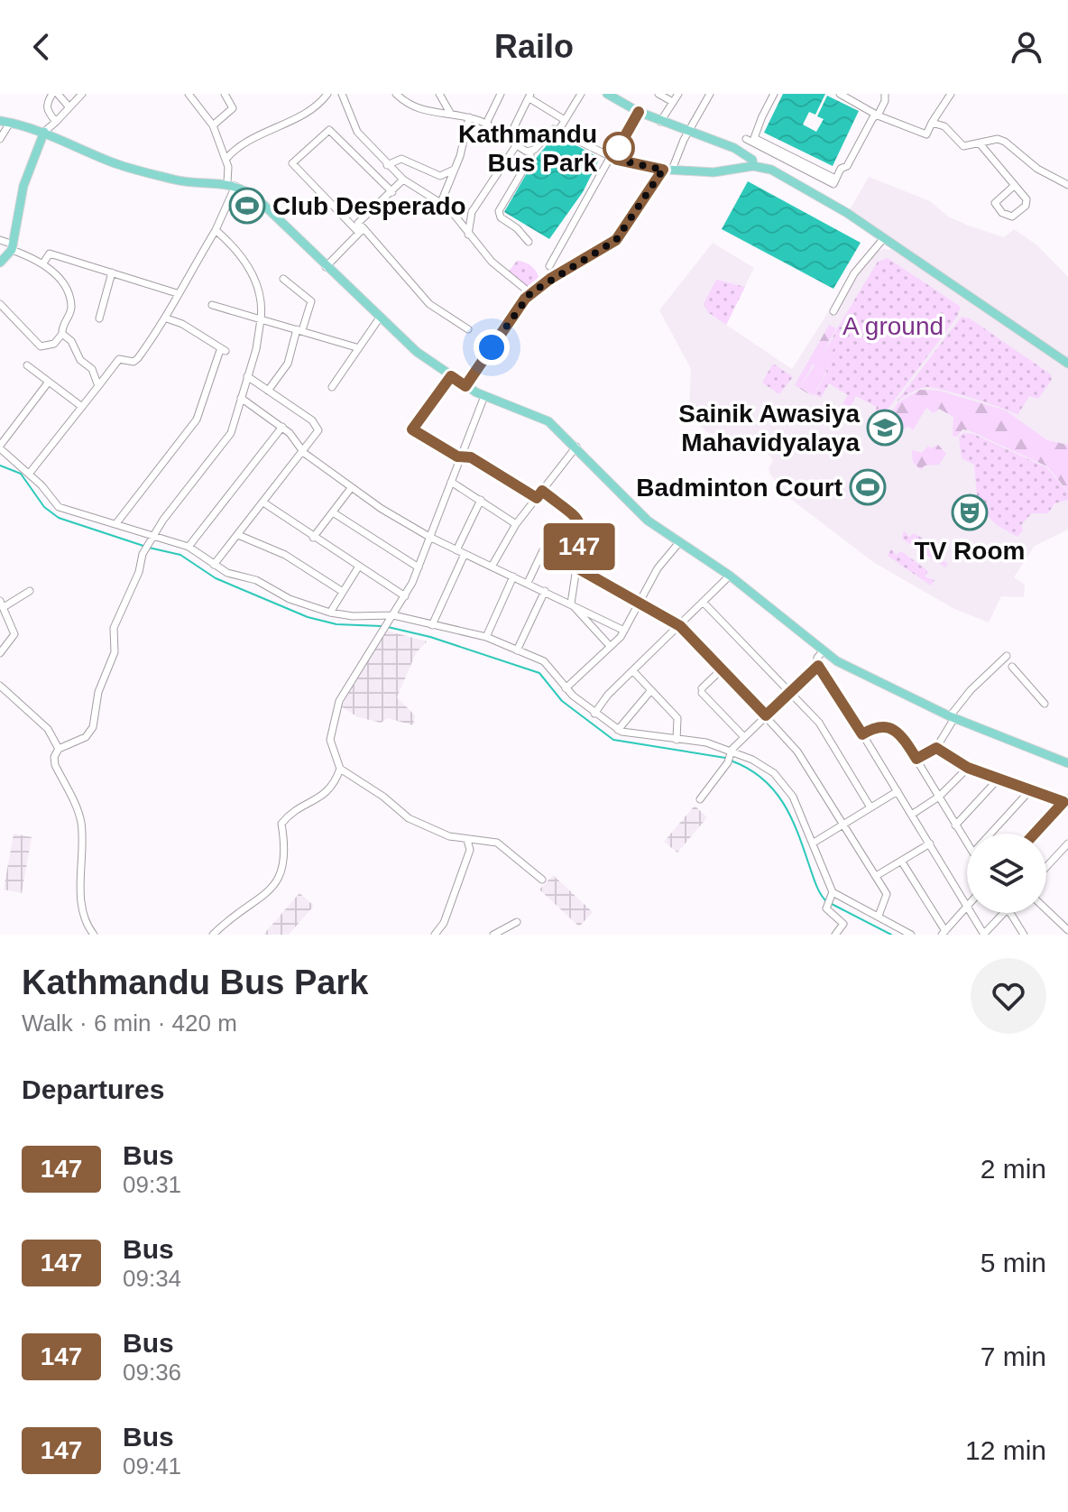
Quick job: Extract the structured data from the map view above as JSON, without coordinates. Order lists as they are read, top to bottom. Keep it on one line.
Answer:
{"parks":["A ground"],"places":{"other":["Kathmandu Bus Park"],"sports":["Club Desperado","Badminton Court"],"school or university":["Sainik Awasiya Mahavidyalaya"],"theatre":["TV Room"]},"lines":["bus line 147"],"page":{"header":"Railo","on_map":"147","heading":[["Kathmandu Bus Park","Walk · 6 min · 420 m"],"Departures"],"list":[{"mark":"147","name":"Bus","note":"09:31","value":"2 min"},{"mark":"147","name":"Bus","note":"09:34","value":"5 min"},{"mark":"147","name":"Bus","note":"09:36","value":"7 min"},{"mark":"147","name":"Bus","note":"09:41","value":"12 min"}]}}
